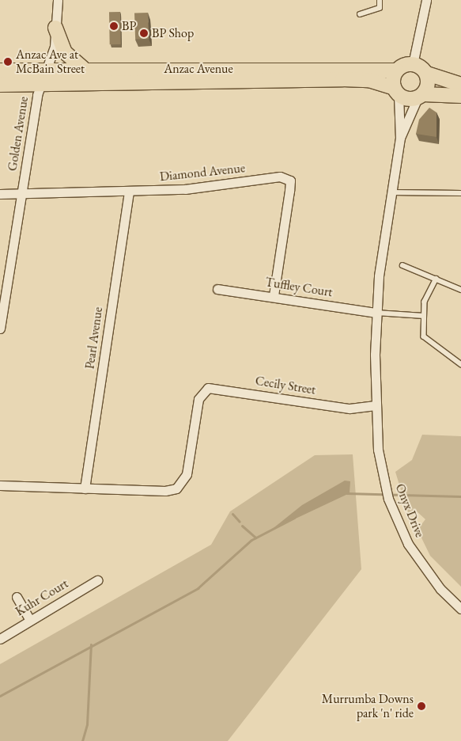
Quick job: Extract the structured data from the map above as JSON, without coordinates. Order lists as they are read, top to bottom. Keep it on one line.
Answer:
{"streets":{"highway":["Anzac Avenue"],"street":["Golden Avenue","Diamond Avenue","Tuffley Court","Pearl Avenue","Cecily Street","Onyx Drive","Kuhr Court"]},"crossings":[["Anzac Avenue","Golden Avenue"],["Golden Avenue","Diamond Avenue"],["Diamond Avenue","Tuffley Court"],["Diamond Avenue","Pearl Avenue"],["Pearl Avenue","Cecily Street"],["Cecily Street","Onyx Drive"]],"places":["BP","BP Shop","Anzac Ave at McBain Street","Murrumba Downs park 'n' ride"]}
